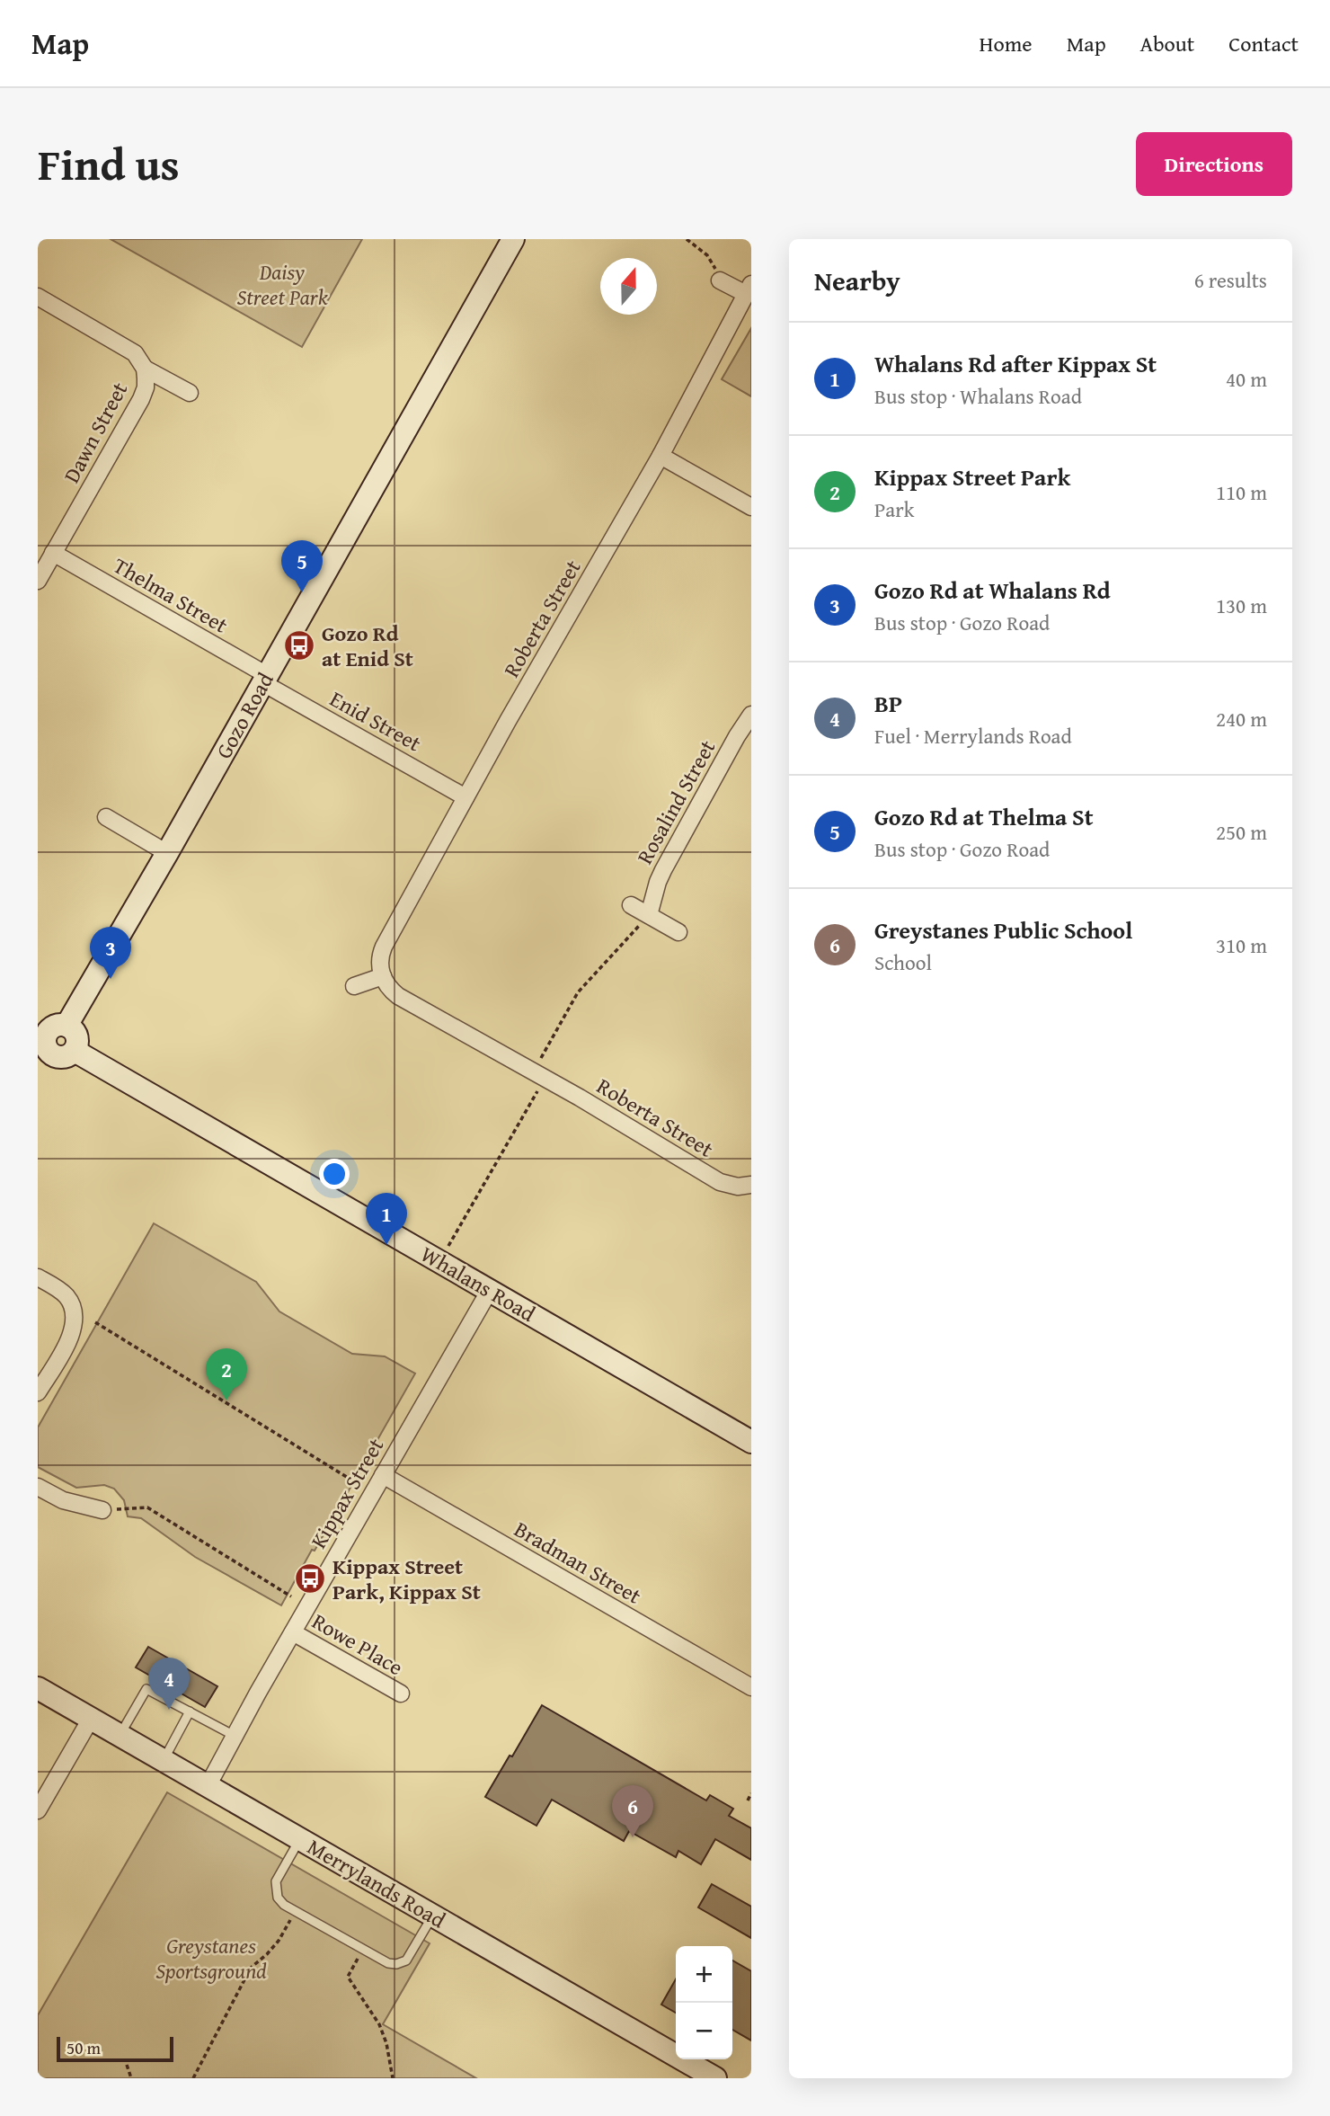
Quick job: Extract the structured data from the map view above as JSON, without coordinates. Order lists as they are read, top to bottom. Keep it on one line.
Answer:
{"streets":{"street":["Dawn Street","Thelma Street","Roberta Street","Gozo Road","Enid Street","Rosalind Street","Whalans Road","Kippax Street","Bradman Street","Rowe Place","Merrylands Road"]},"crossings":[["Dawn Street","Thelma Street"],["Thelma Street","Gozo Road"],["Thelma Street","Enid Street"],["Roberta Street","Enid Street"],["Gozo Road","Enid Street"],["Gozo Road","Whalans Road"],["Whalans Road","Kippax Street"],["Kippax Street","Bradman Street"],["Kippax Street","Rowe Place"],["Kippax Street","Merrylands Road"]],"parks":["Daisy Street Park","Greystanes Sportsground"],"places":{"bus stop":["Gozo Rd at Enid St","Kippax Street Park, Kippax St"]},"scale_bar":"50 m","north":"top","page":{"header":"Map","nav":["Home","Map","About","Contact"],"title":"Find us","buttons":"Directions","heading":["Nearby","6 results"],"list":[{"mark":"1","name":"Whalans Rd after Kippax St","note":"Bus stop · Whalans Road","value":"40 m"},{"mark":"2","name":"Kippax Street Park","note":"Park","value":"110 m"},{"mark":"3","name":"Gozo Rd at Whalans Rd","note":"Bus stop · Gozo Road","value":"130 m"},{"mark":"4","name":"BP","note":"Fuel · Merrylands Road","value":"240 m"},{"mark":"5","name":"Gozo Rd at Thelma St","note":"Bus stop · Gozo Road","value":"250 m"},{"mark":"6","name":"Greystanes Public School","note":"School","value":"310 m"}],"pins":["5","3","1","2","4","6"],"map_buttons":["+","−"],"scale":"50 m"}}
